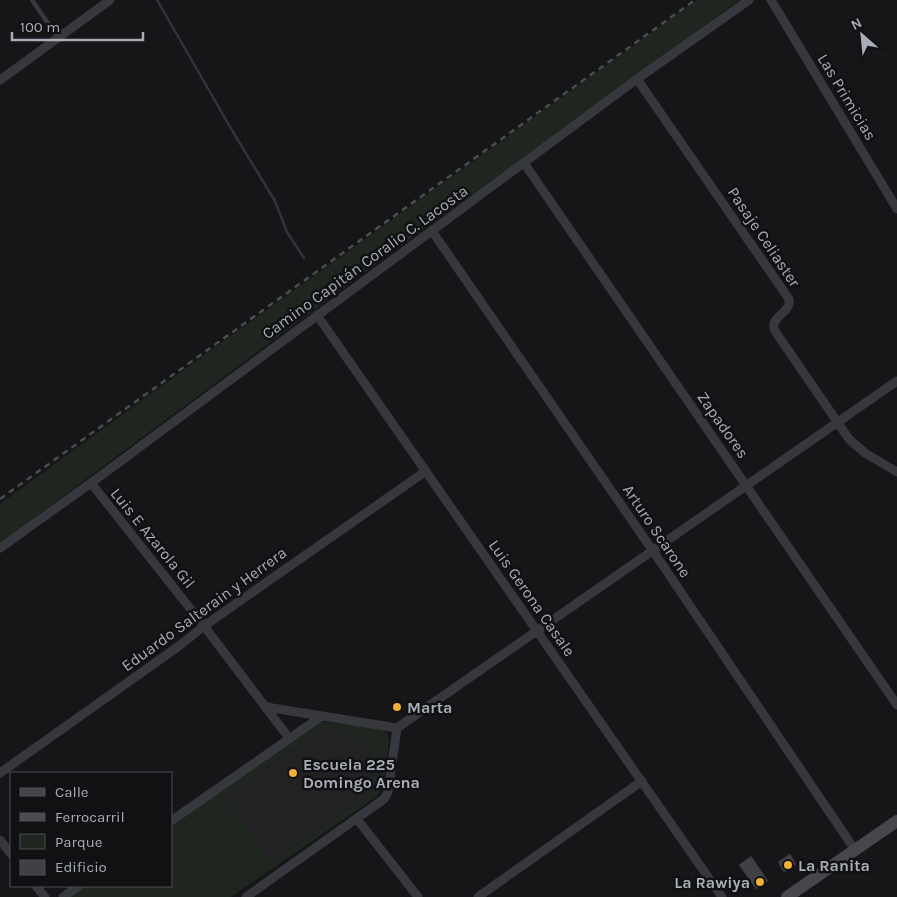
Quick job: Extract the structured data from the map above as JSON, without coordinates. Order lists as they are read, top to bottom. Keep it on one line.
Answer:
{"streets":{"street":["Las Primicias","Pasaje Celiaster","Camino Capitán Coralio C. Lacosta","Zapadores","Arturo Scarone","Luis E Azarola Gil","Luis Gerona Casale","Eduardo Salterain y Herrera"]},"crossings":[["Pasaje Celiaster","Camino Capitán Coralio C. Lacosta"],["Camino Capitán Coralio C. Lacosta","Zapadores"],["Camino Capitán Coralio C. Lacosta","Arturo Scarone"],["Camino Capitán Coralio C. Lacosta","Luis E Azarola Gil"],["Camino Capitán Coralio C. Lacosta","Luis Gerona Casale"],["Luis E Azarola Gil","Eduardo Salterain y Herrera"],["Luis Gerona Casale","Eduardo Salterain y Herrera"]],"places":["Marta","Escuela 225 Domingo Arena","La Ranita","La Rawiya"],"legend":["Calle","Ferrocarril","Parque","Edificio"],"scale_bar":"100 m","north":"top left"}
